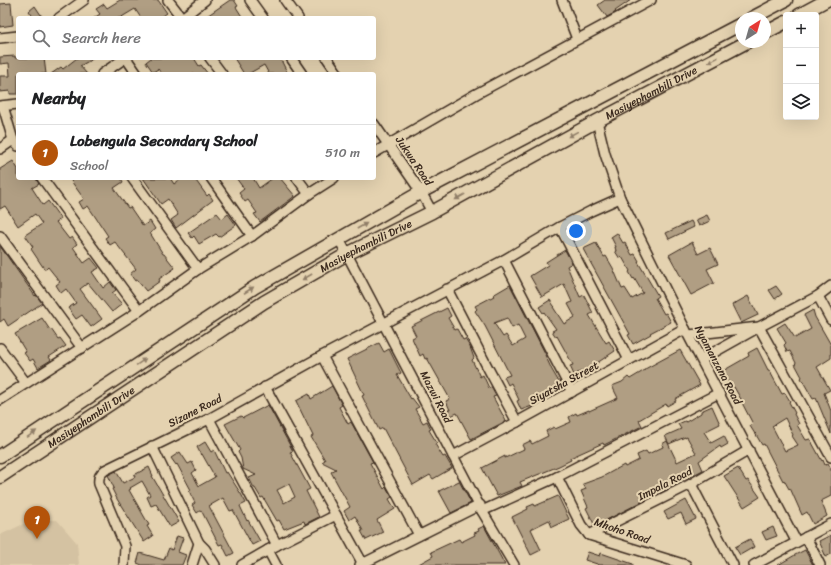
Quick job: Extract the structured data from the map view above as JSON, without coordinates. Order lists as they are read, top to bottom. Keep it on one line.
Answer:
{"streets":{"main road":["Masiyephambili Drive"],"street":["Jukwa Road","Nyamanzana Road","Siyatsha Street","Mazwi Road","Sizane Road","Impala Road","Mhoho Road"]},"crossings":[["Masiyephambili Drive","Jukwa Road"],["Masiyephambili Drive","Nyamanzana Road"],["Masiyephambili Drive","Mazwi Road"],["Nyamanzana Road","Siyatsha Street"],["Nyamanzana Road","Sizane Road"],["Nyamanzana Road","Impala Road"],["Siyatsha Street","Mazwi Road"],["Mazwi Road","Sizane Road"],["Impala Road","Mhoho Road"]],"north":"top right","page":{"map_buttons":["+","−"],"search":"Search here","heading":"Nearby","list":[{"mark":"1","name":"Lobengula Secondary School","note":"School","value":"510 m"}],"pins":"1"}}
